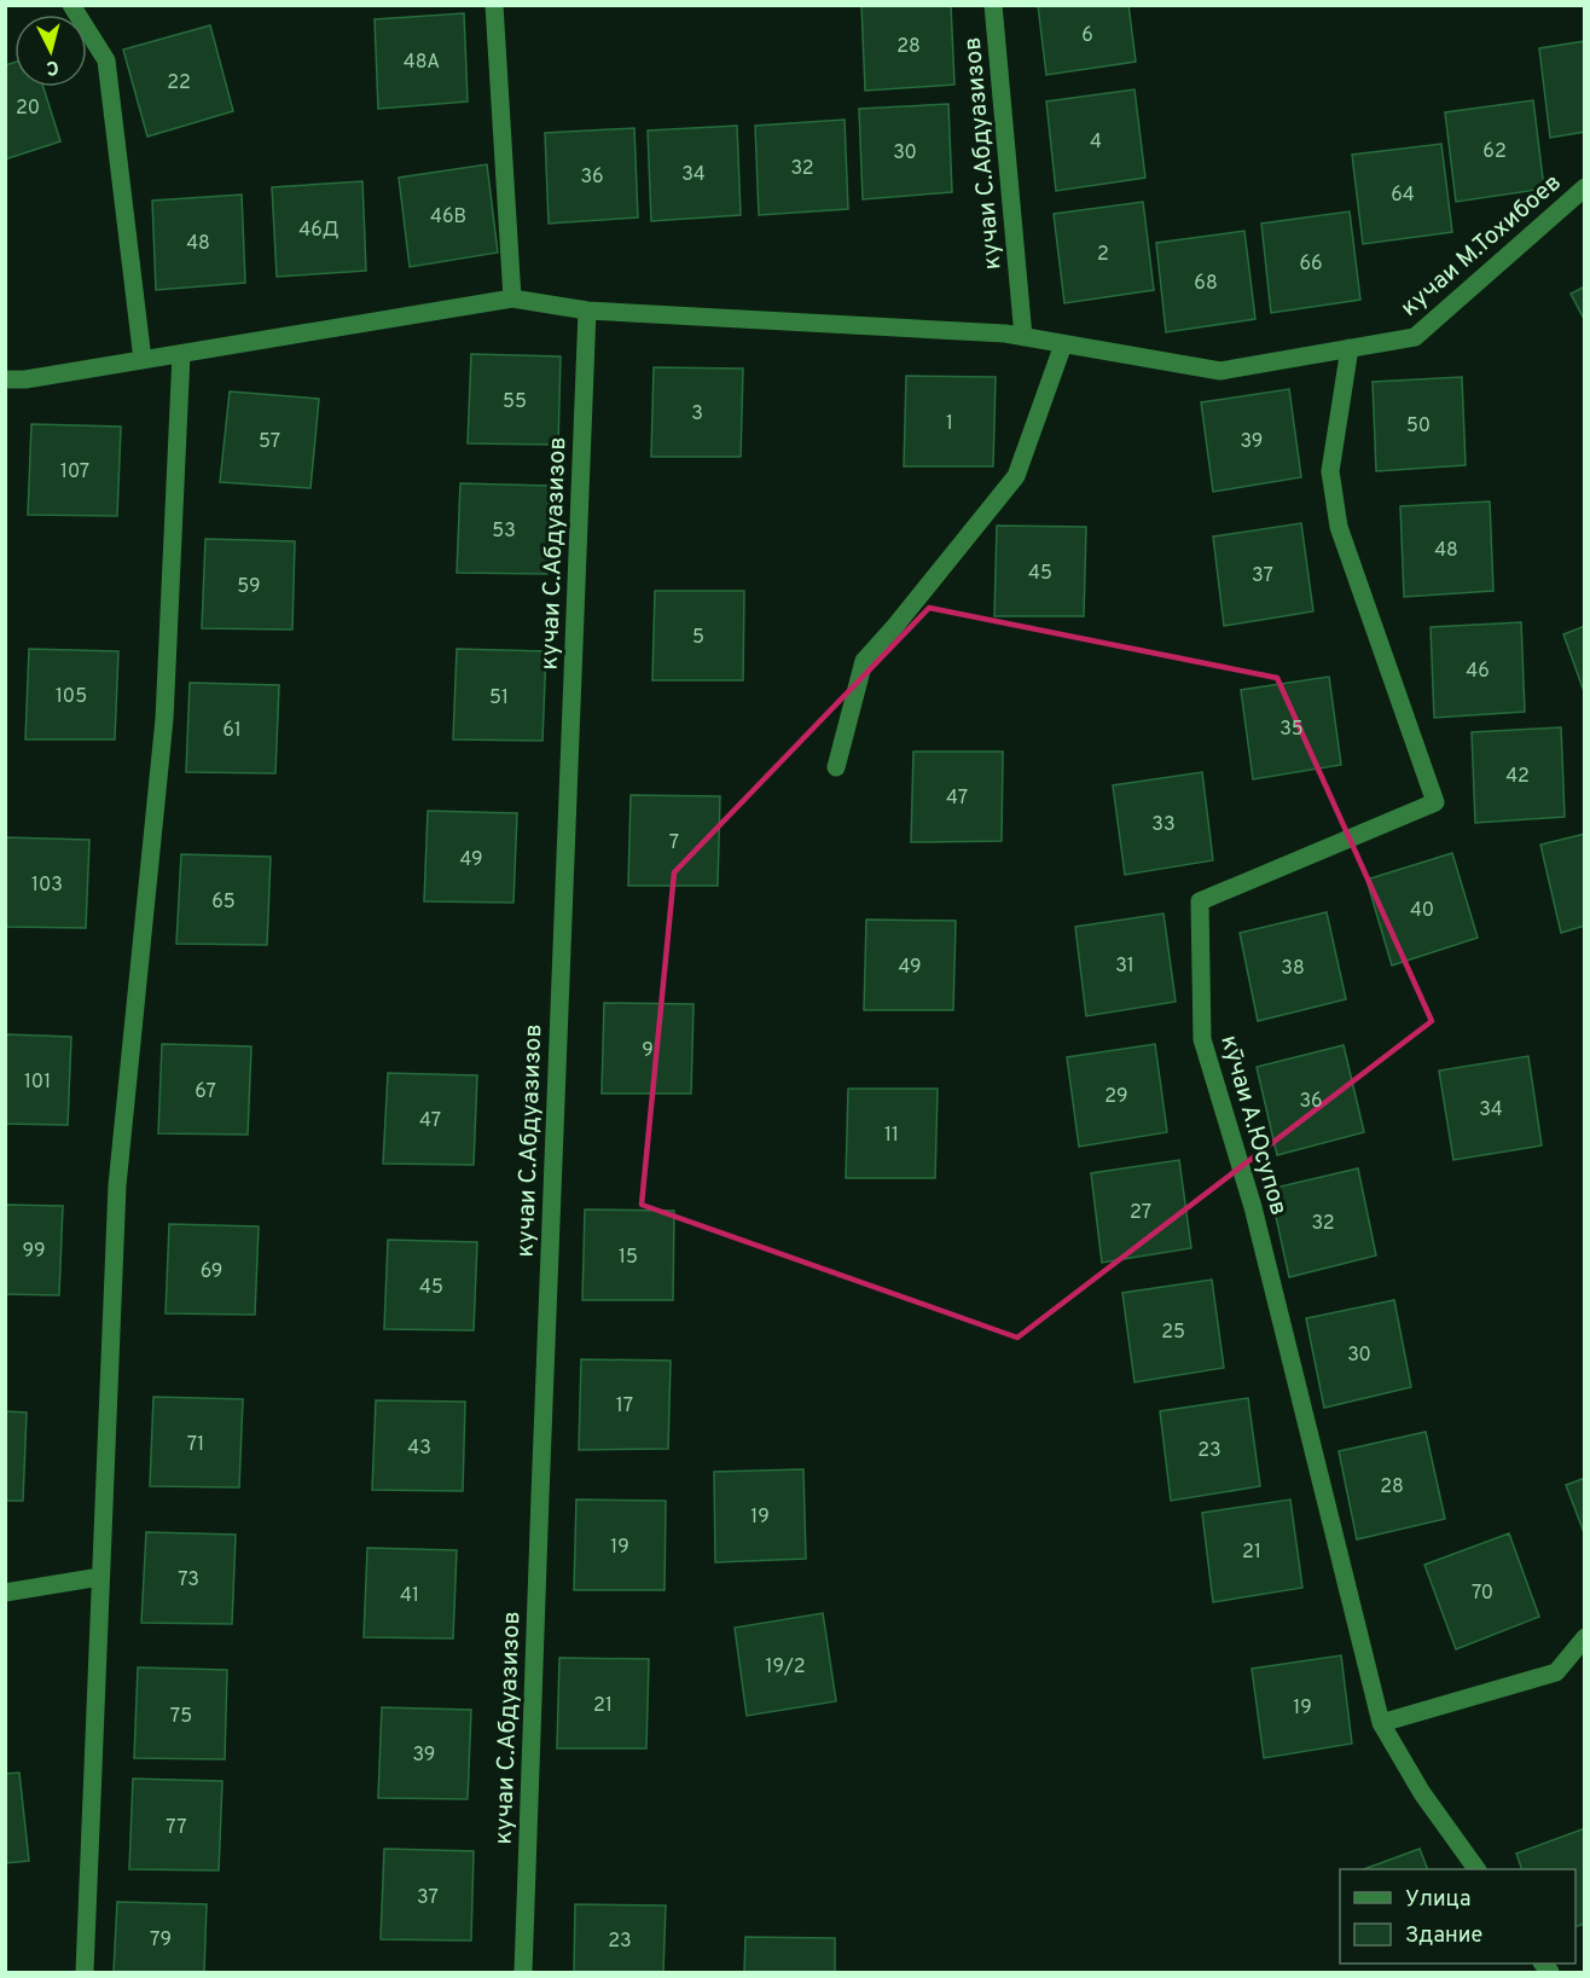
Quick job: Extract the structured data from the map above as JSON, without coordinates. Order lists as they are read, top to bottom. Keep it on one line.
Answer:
{"streets":{"street":["кучаи С.Абдуазизов","кучаи М.Тохибоев","кӯчаи А.Юсупов"]},"crossings":[["кучаи С.Абдуазизов","кучаи М.Тохибоев"],["кучаи М.Тохибоев","кӯчаи А.Юсупов"]],"house_numbers":["6","28","48А","22","20","4","62","30","32","34","36","64","46В","46Д","48","2","66","68","55","3","1","50","57","39","107","53","48","45","37","59","5","46","105","51","35","61","42","47","33","7","49","103","65","40","31","49","38","9","101","67","29","36","34","47","11","27","32","99","15","69","45","25","30","17","71","43","23","28","19","19","21","73","70","41","19/2","21","19","75","39","77","37","79","23"],"legend":["Улица","Здание"],"north":"bottom"}
